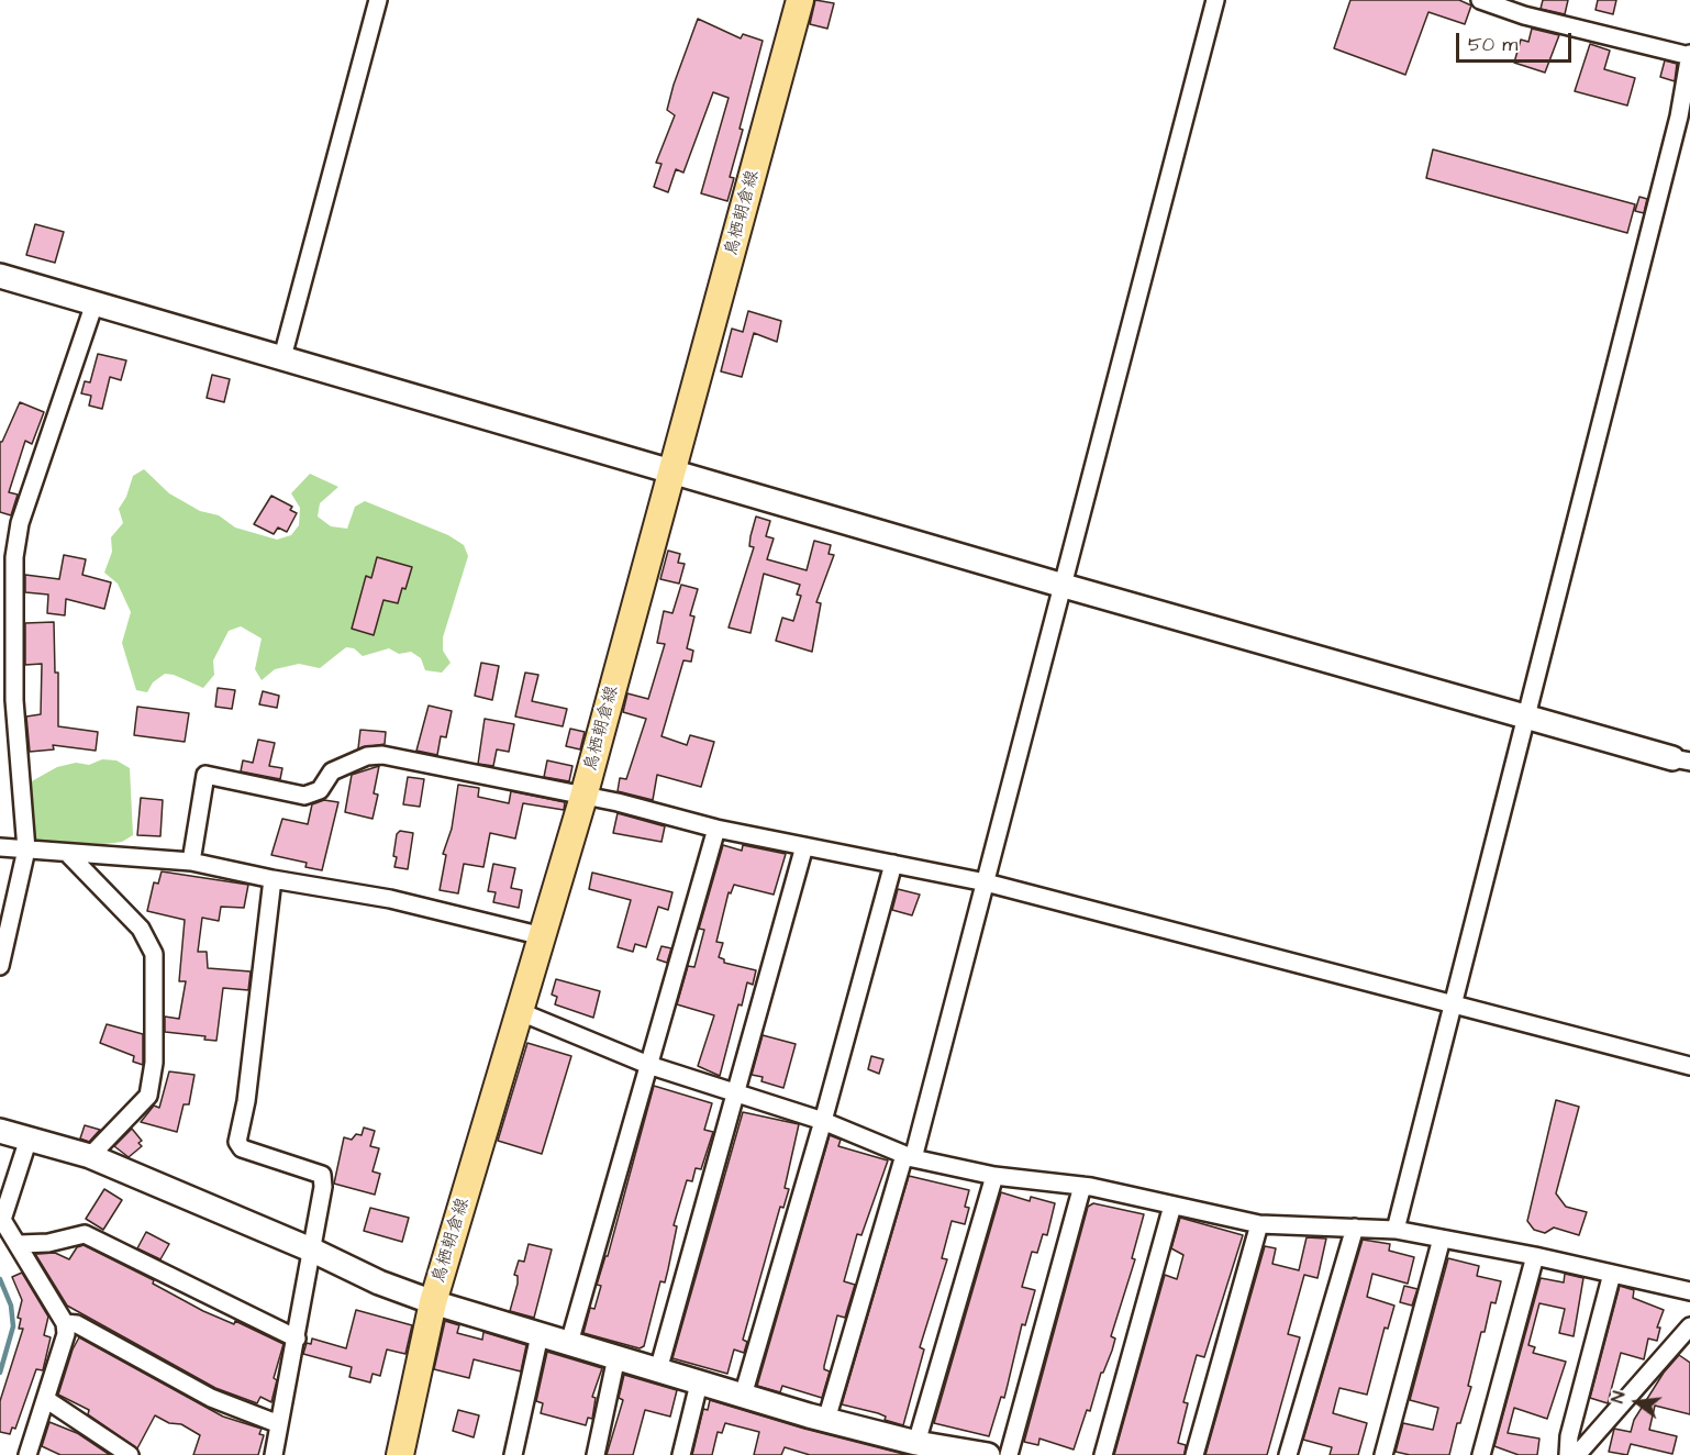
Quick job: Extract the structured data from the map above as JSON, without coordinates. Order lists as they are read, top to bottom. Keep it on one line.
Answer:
{"streets":{"main road":["鳥栖朝倉線"]},"scale_bar":"50 m","north":"left"}
